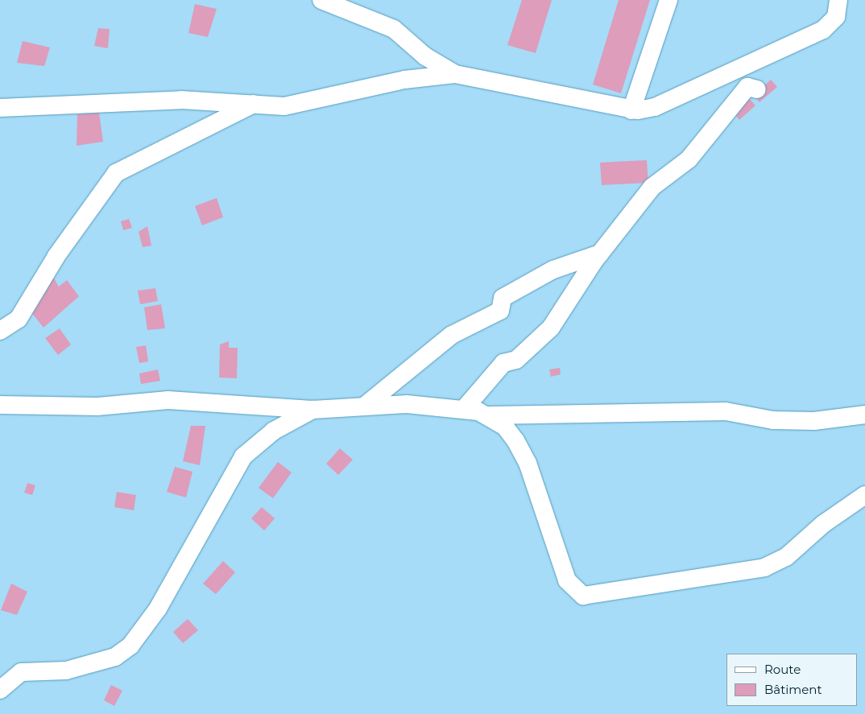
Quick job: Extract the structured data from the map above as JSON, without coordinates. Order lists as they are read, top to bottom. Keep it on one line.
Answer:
{"legend":["Route","Bâtiment"]}
